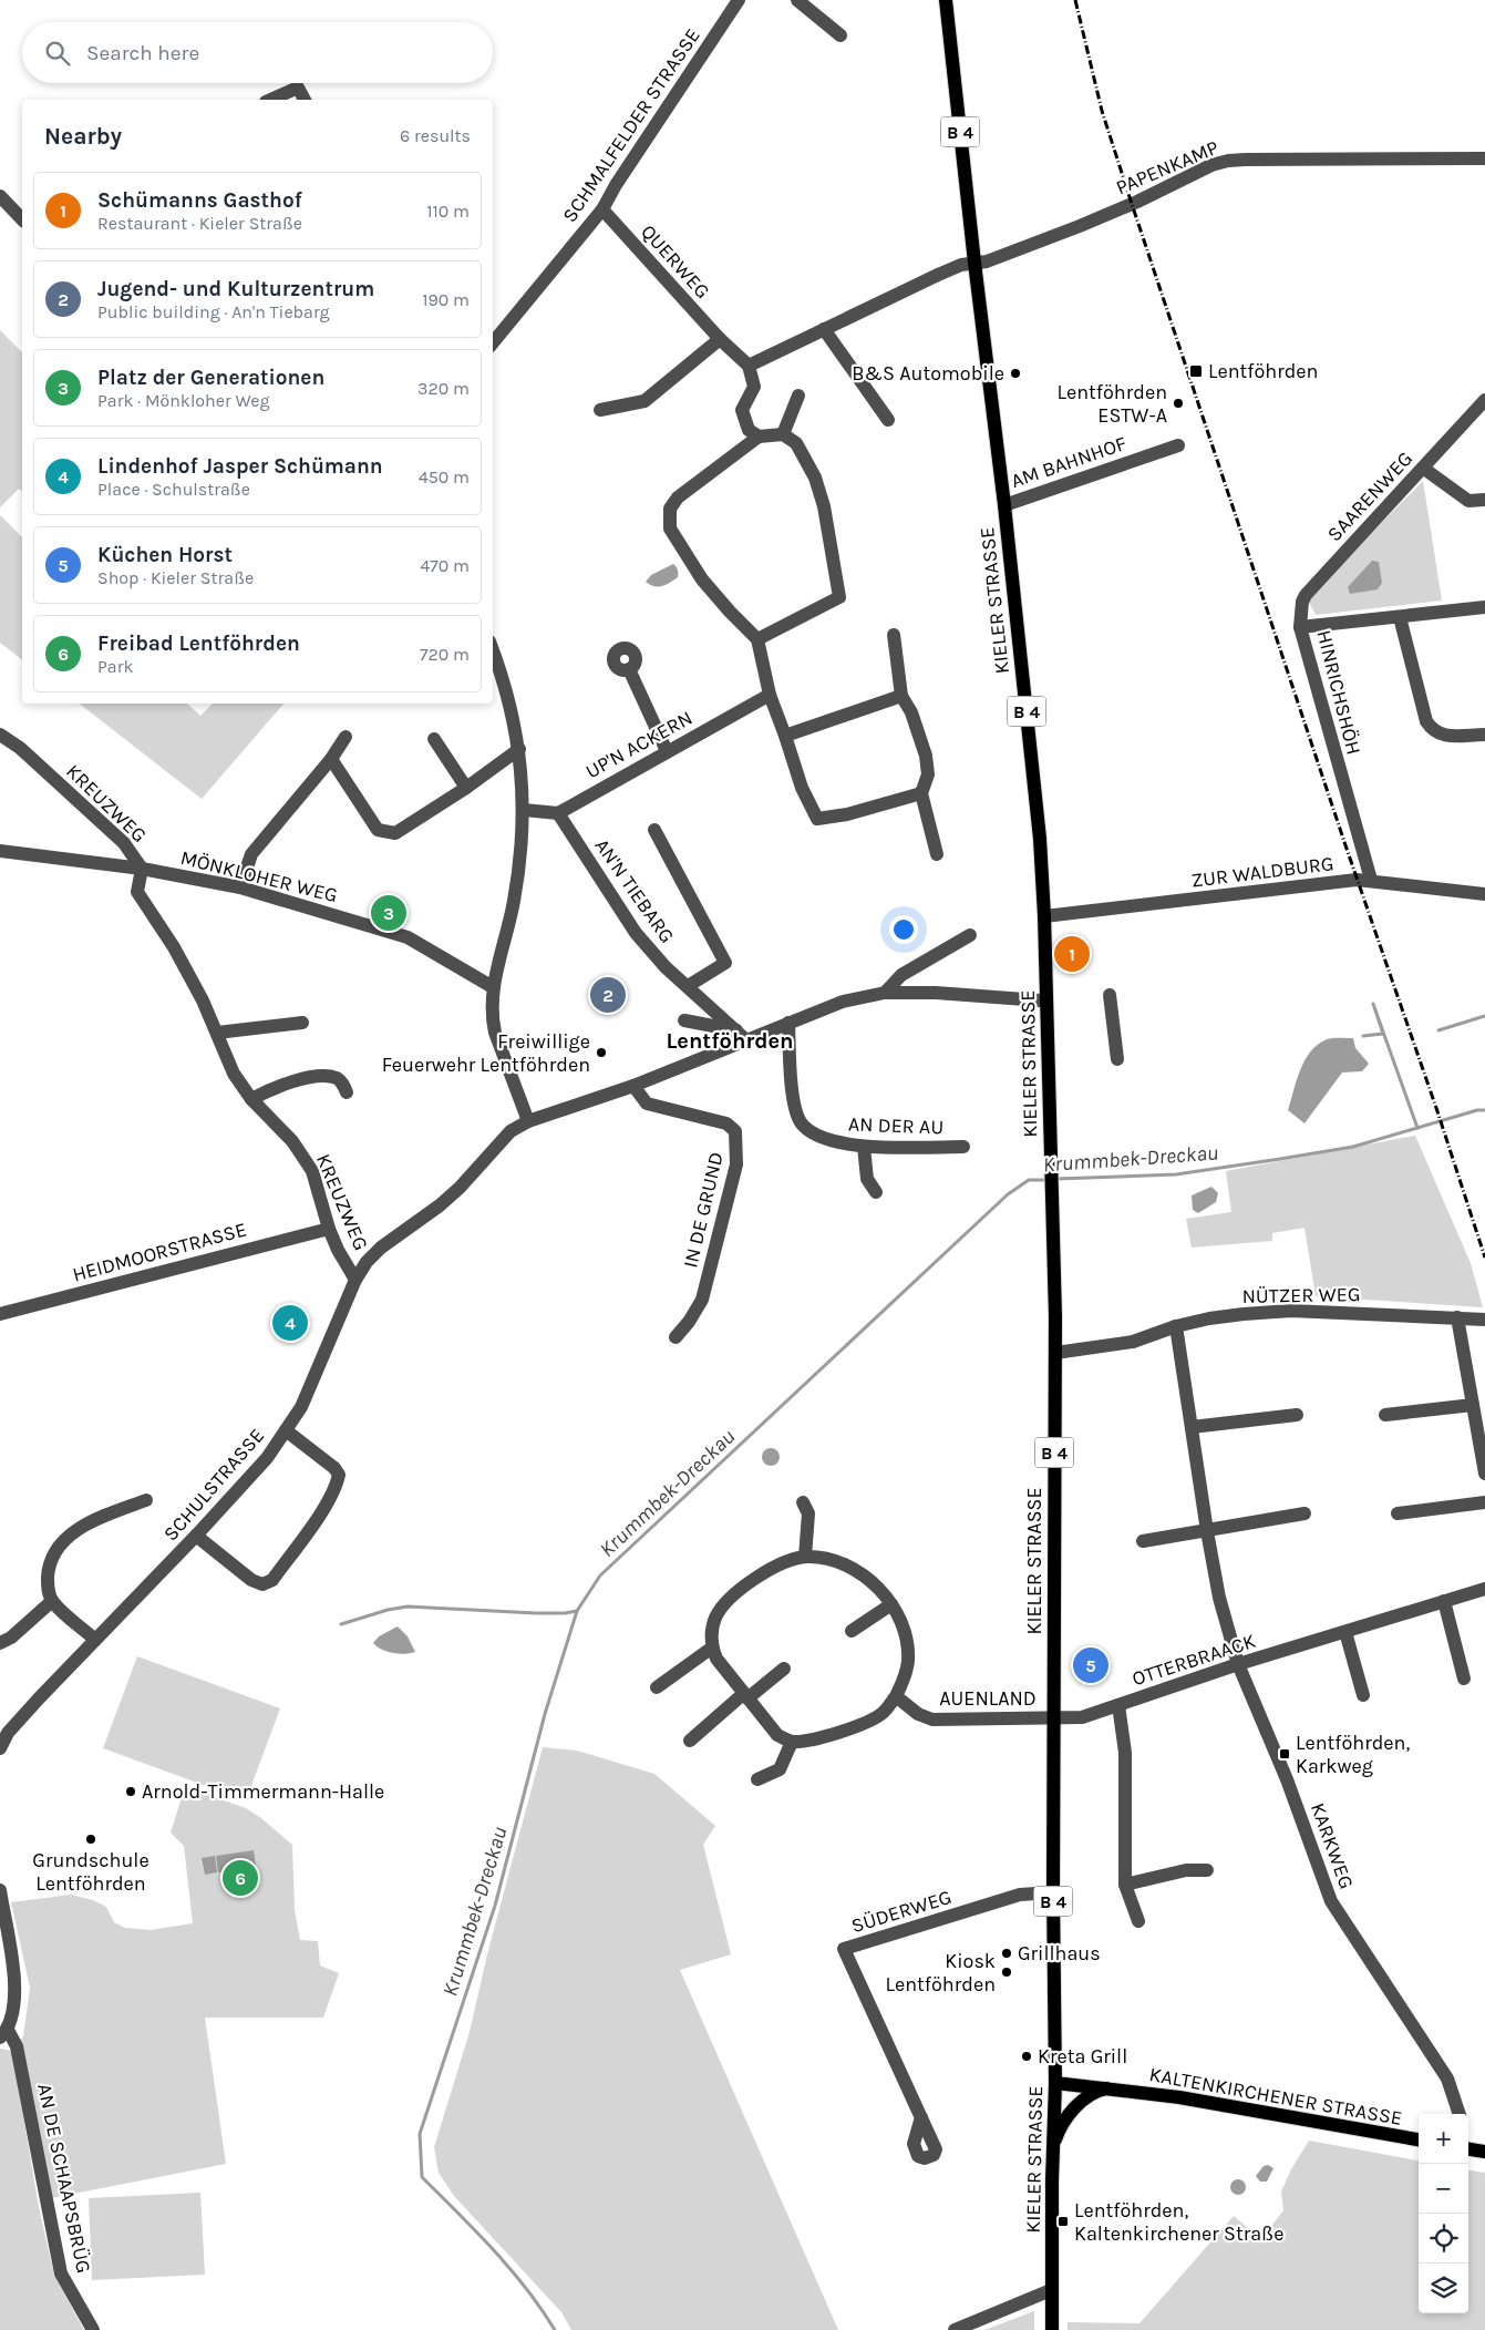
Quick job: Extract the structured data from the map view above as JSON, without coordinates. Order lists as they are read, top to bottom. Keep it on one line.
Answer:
{"streets":{"main road":["B 4","KIELER STRASSE","KALTENKIRCHENER STRASSE"],"street":["SCHMALFELDER STRASSE","PAPENKAMP","QUERWEG","AM BAHNHOF","SAARENWEG","HINRICHSHÖH","UP'N ACKERN","KREUZWEG","ZUR WALDBURG","MÖNKLOHER WEG","AN'N TIEBARG","AN DER AU","IN DE GRUND","HEIDMOORSTRASSE","NÜTZER WEG","SCHULSTRASSE","OTTERBRAACK","AUENLAND","KARKWEG","SÜDERWEG","AN DE SCHAAPSBRÜG"]},"crossings":[["SCHMALFELDER STRASSE","QUERWEG"],["PAPENKAMP","KIELER STRASSE"],["AM BAHNHOF","KIELER STRASSE"],["SAARENWEG","HINRICHSHÖH"],["KIELER STRASSE","ZUR WALDBURG"],["KIELER STRASSE","NÜTZER WEG"],["KIELER STRASSE","SCHULSTRASSE"],["KIELER STRASSE","OTTERBRAACK"],["KIELER STRASSE","AUENLAND"],["KIELER STRASSE","SÜDERWEG"],["KIELER STRASSE","KALTENKIRCHENER STRASSE"],["HINRICHSHÖH","ZUR WALDBURG"],["UP'N ACKERN","AN'N TIEBARG"],["KREUZWEG","MÖNKLOHER WEG"],["KREUZWEG","HEIDMOORSTRASSE"],["KREUZWEG","SCHULSTRASSE"],["AN'N TIEBARG","SCHULSTRASSE"],["AN DER AU","SCHULSTRASSE"],["IN DE GRUND","SCHULSTRASSE"],["NÜTZER WEG","KARKWEG"],["OTTERBRAACK","AUENLAND"],["OTTERBRAACK","KARKWEG"]],"districts":["Lentföhrden"],"water":["Krummbek-Dreckau"],"places":{"transit":["Lentföhrden","Lentföhrden, Karkweg","Lentföhrden, Kaltenkirchener Straße"],"other":["B&S Automobile","Lentföhrden ESTW-A","Freiwillige Feuerwehr Lentföhrden","Arnold-Timmermann-Halle","Grundschule Lentföhrden","Grillhaus","Kiosk Lentföhrden","Kreta Grill"]},"page":{"search":"Search here","heading":["Nearby","6 results"],"list":[{"mark":"1","name":"Schümanns Gasthof","note":"Restaurant · Kieler Straße","value":"110 m"},{"mark":"2","name":"Jugend- und Kulturzentrum","note":"Public building · An'n Tiebarg","value":"190 m"},{"mark":"3","name":"Platz der Generationen","note":"Park · Mönkloher Weg","value":"320 m"},{"mark":"4","name":"Lindenhof Jasper Schümann","note":"Place · Schulstraße","value":"450 m"},{"mark":"5","name":"Küchen Horst","note":"Shop · Kieler Straße","value":"470 m"},{"mark":"6","name":"Freibad Lentföhrden","note":"Park","value":"720 m"}],"pins":["3","1","2","4","5","6"],"map_buttons":["+","−"]}}
